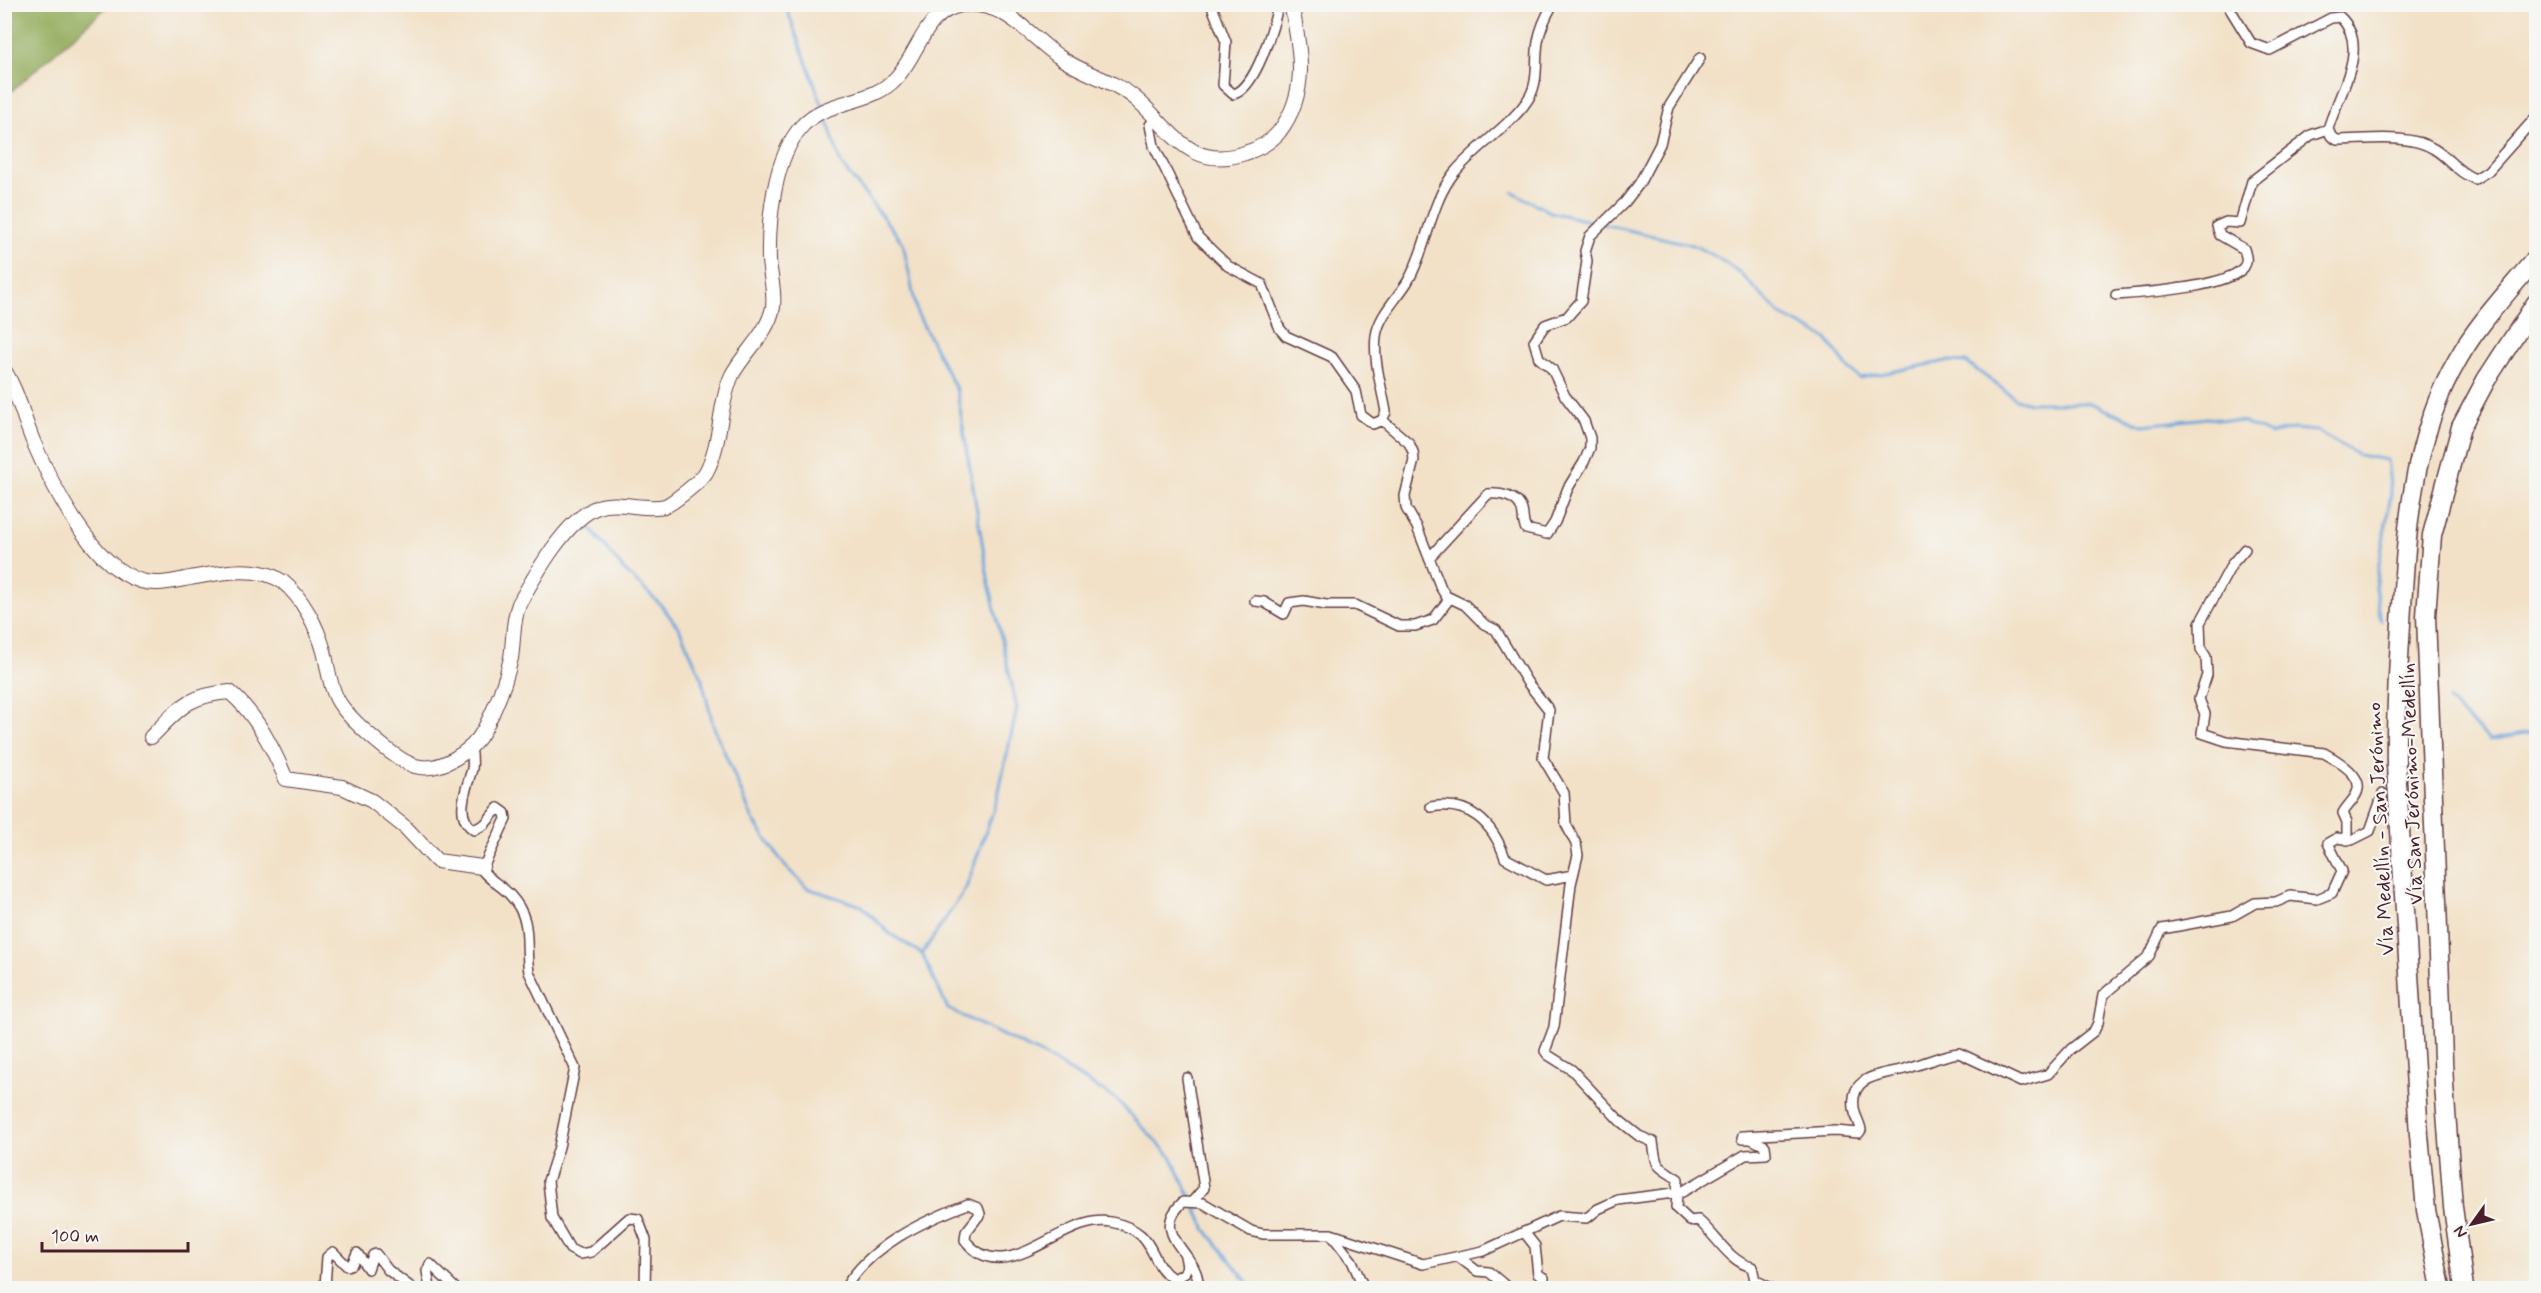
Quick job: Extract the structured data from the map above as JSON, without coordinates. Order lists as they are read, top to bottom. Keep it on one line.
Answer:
{"streets":{"highway":["Vía San Jerónimo-Medellín","Vía Medellín - San Jerónimo"]},"scale_bar":"100 m","north":"bottom left"}
